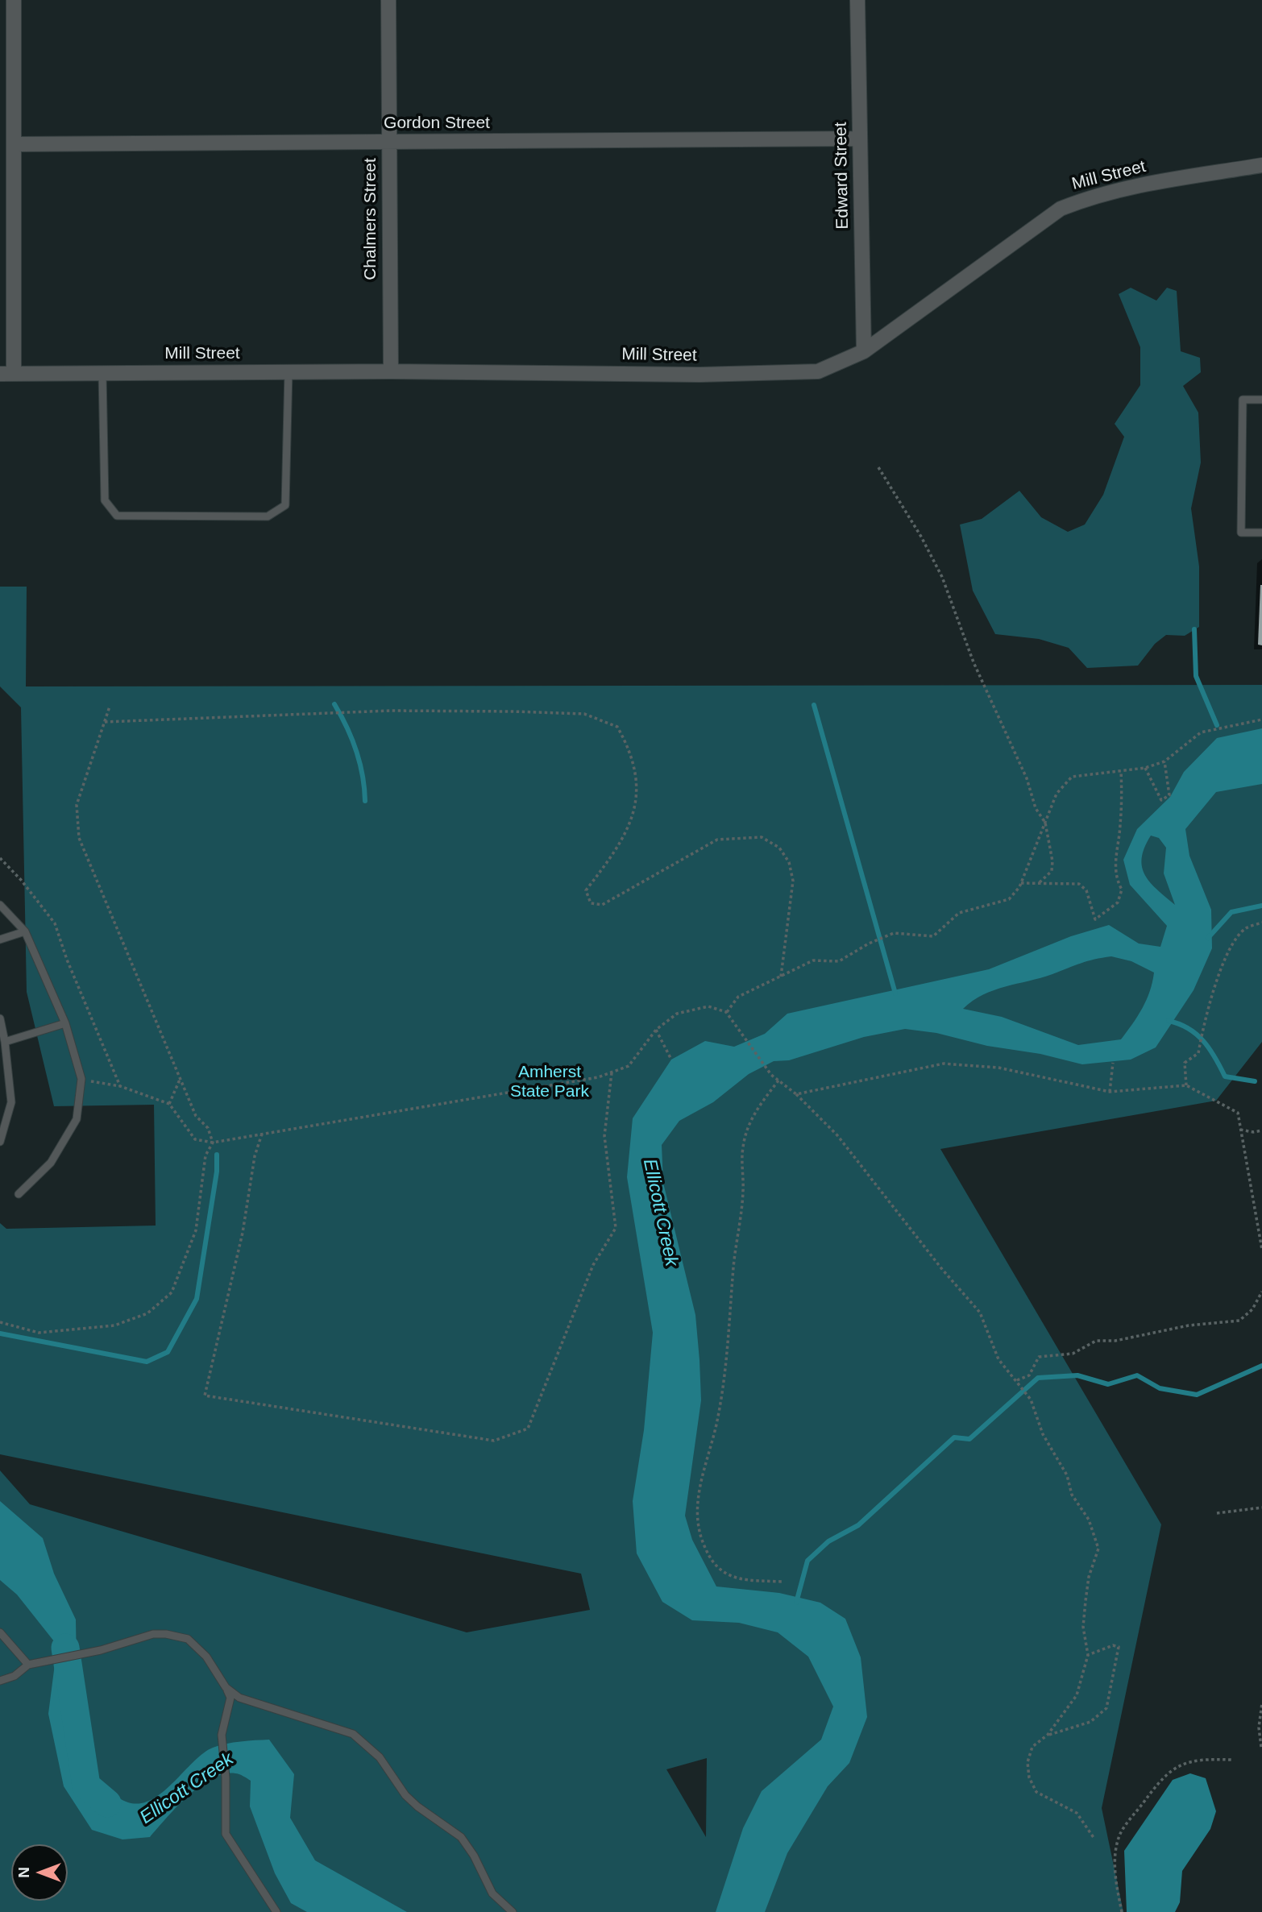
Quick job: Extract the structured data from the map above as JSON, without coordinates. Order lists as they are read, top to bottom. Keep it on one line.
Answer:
{"streets":{"street":["Gordon Street","Edward Street","Mill Street","Chalmers Street"]},"crossings":[["Gordon Street","Edward Street"],["Gordon Street","Chalmers Street"],["Edward Street","Mill Street"],["Mill Street","Chalmers Street"]],"water":["Ellicott Creek"],"parks":["Amherst State Park"],"north":"left"}
